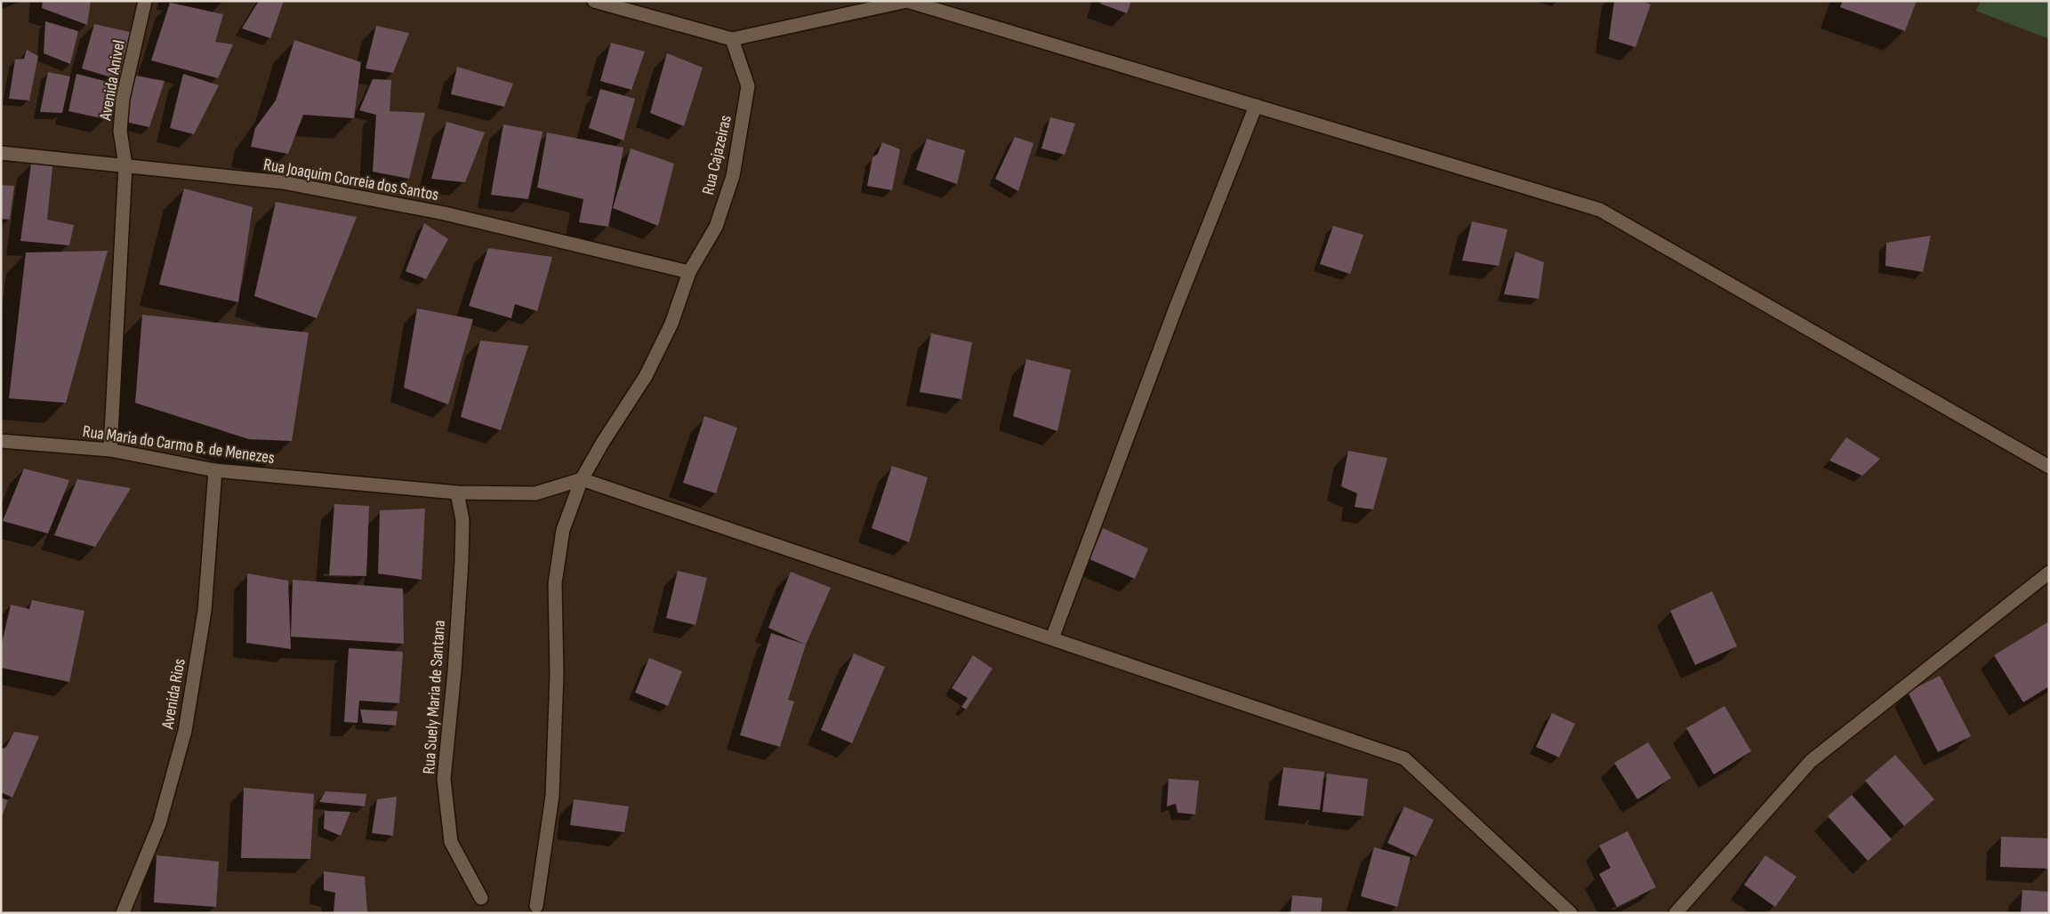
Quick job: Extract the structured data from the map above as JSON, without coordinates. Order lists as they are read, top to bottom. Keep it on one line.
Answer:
{"streets":{"street":["Avenida Anivel","Rua Cajazeiras","Rua Joaquim Correia dos Santos","Rua Maria do Carmo B. de Menezes","Avenida Rios","Rua Suely Maria de Santana"]},"crossings":[["Avenida Anivel","Rua Joaquim Correia dos Santos"],["Avenida Anivel","Rua Maria do Carmo B. de Menezes"],["Rua Cajazeiras","Rua Joaquim Correia dos Santos"],["Rua Cajazeiras","Rua Maria do Carmo B. de Menezes"],["Rua Maria do Carmo B. de Menezes","Avenida Rios"],["Rua Maria do Carmo B. de Menezes","Rua Suely Maria de Santana"]]}
